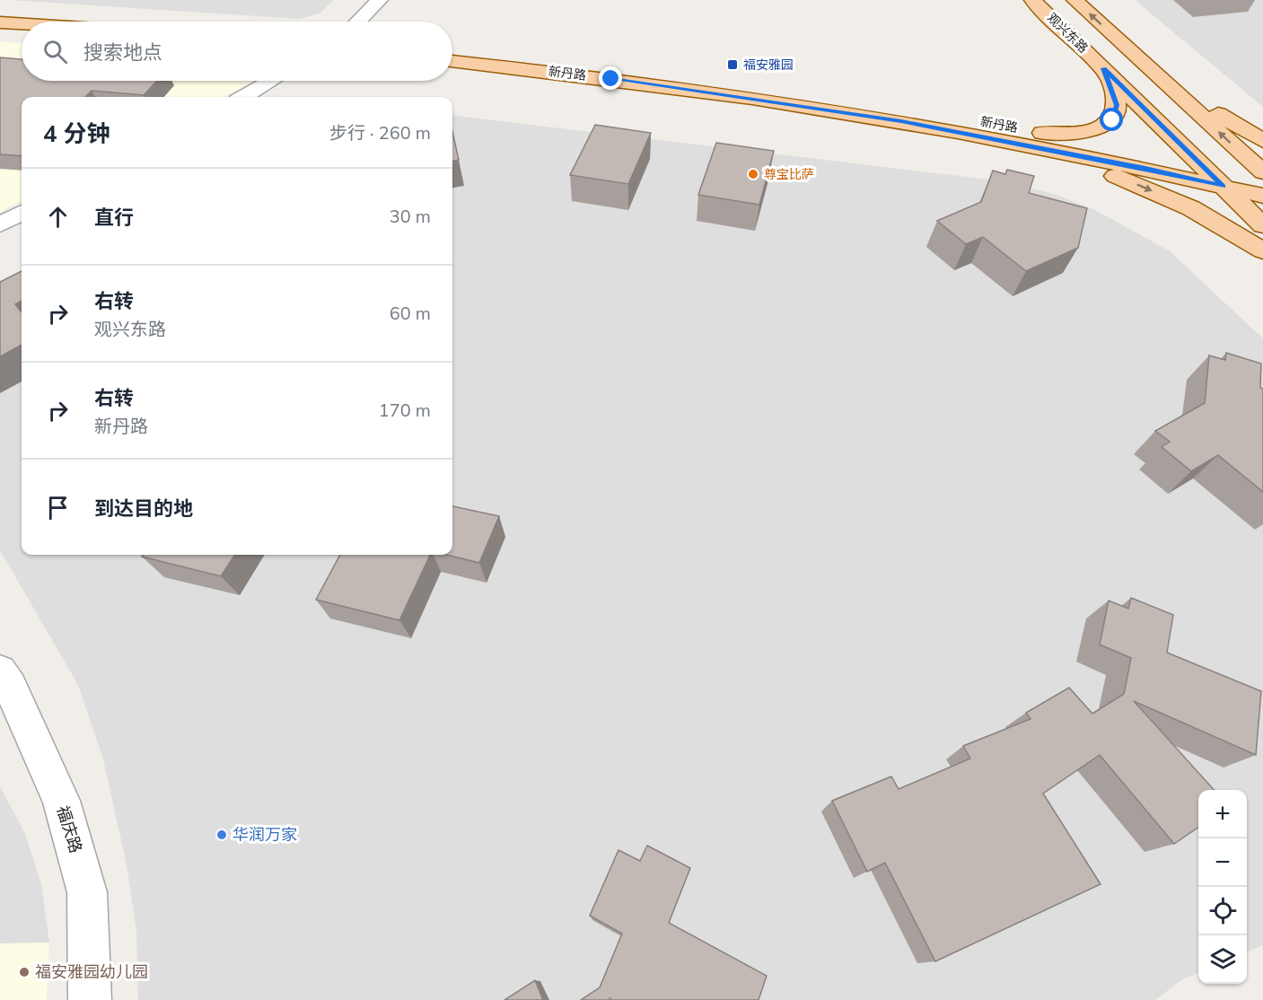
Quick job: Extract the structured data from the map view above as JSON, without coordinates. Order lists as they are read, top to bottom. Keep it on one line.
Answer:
{"streets":{"main road":["观兴东路","新丹路"],"street":["福庆路"]},"crossings":[["观兴东路","新丹路"]],"places":{"transit":["福安雅园"],"other":["尊宝比萨","华润万家","福安雅园幼儿园"]},"page":{"search":"搜索地点","heading":["4 分钟","步行 · 260 m"],"list":[["直行","30 m"],["右转","观兴东路","60 m"],["右转","新丹路","170 m"],"到达目的地"],"map_buttons":["+","−"]}}
